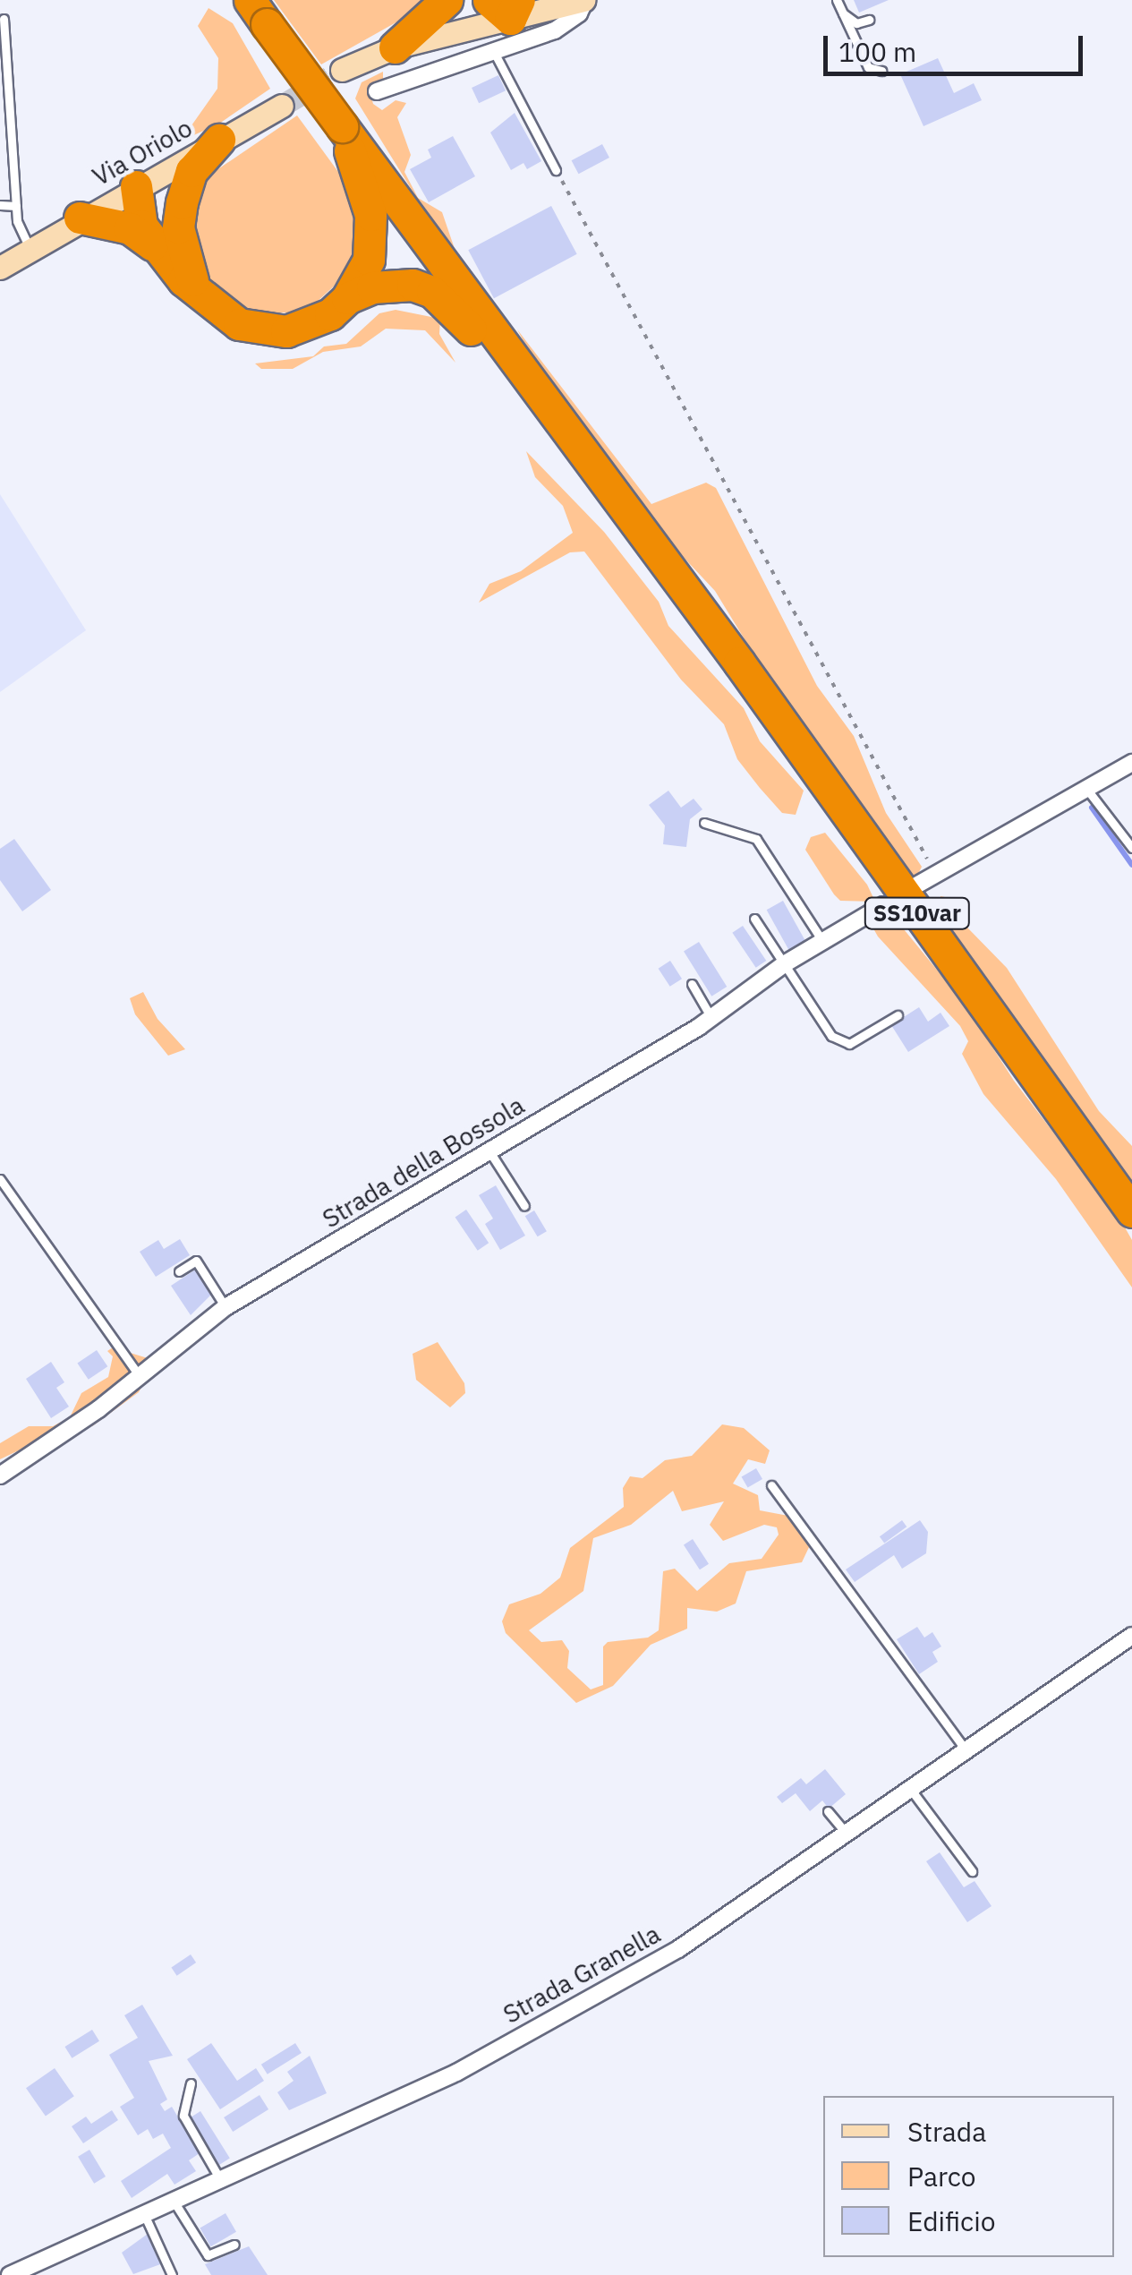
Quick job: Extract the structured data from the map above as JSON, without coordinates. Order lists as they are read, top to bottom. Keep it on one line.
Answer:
{"streets":{"highway":["SS10var"],"street":["Via Oriolo","Strada della Bossola","Strada Granella"]},"legend":["Strada","Parco","Edificio"],"scale_bar":"100 m"}
